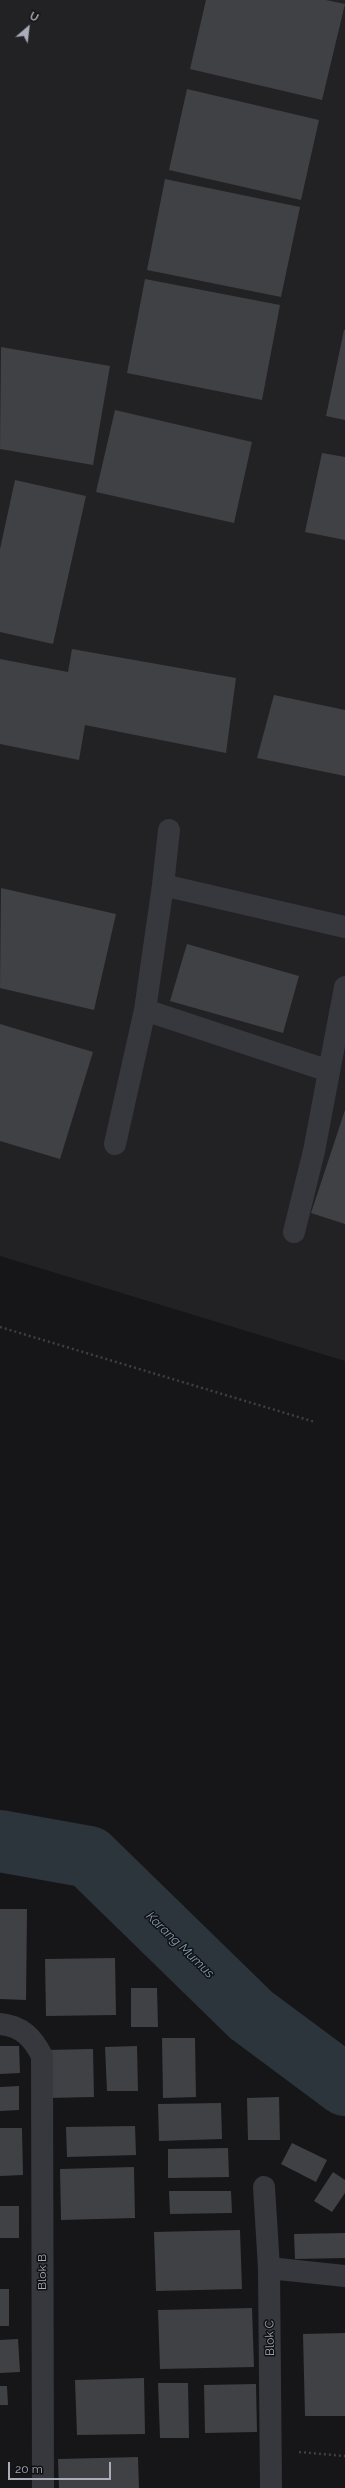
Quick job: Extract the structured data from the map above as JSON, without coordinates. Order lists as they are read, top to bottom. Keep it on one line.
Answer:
{"streets":{"street":["Blok B","Blok C"]},"water":["Karang Mumus"],"scale_bar":"20 m","north":"top right"}
